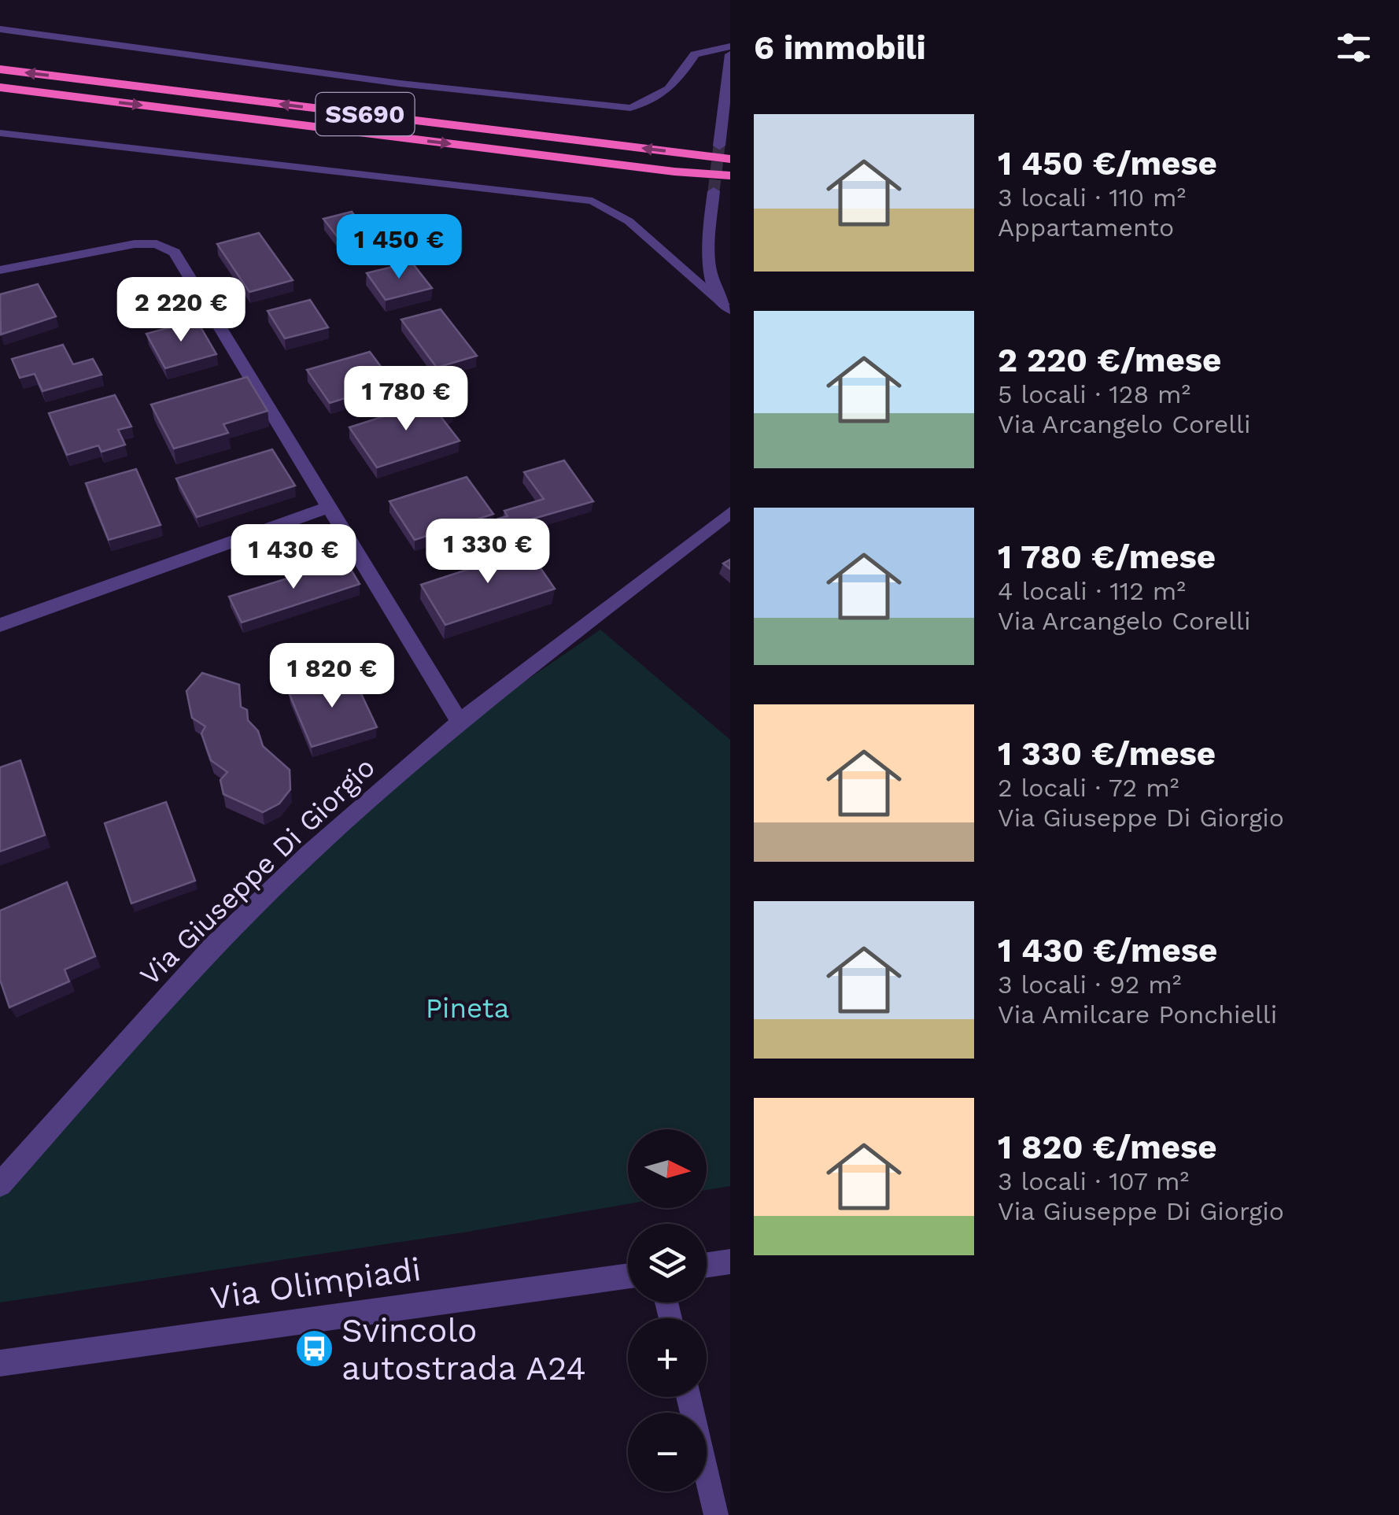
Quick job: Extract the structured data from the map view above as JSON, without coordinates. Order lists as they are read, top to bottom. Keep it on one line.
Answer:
{"streets":{"highway":["SS690"],"street":["Via Giuseppe Di Giorgio","Via Olimpiadi"]},"parks":["Pineta"],"places":{"bus stop":["Svincolo autostrada A24"]},"north":"right","page":{"heading":"6 immobili","list":[{"name":"1 450 €/mese","note":"3 locali · 110 m² · Appartamento"},{"name":"2 220 €/mese","note":"5 locali · 128 m² · Via Arcangelo Corelli"},{"name":"1 780 €/mese","note":"4 locali · 112 m² · Via Arcangelo Corelli"},{"name":"1 330 €/mese","note":"2 locali · 72 m² · Via Giuseppe Di Giorgio"},{"name":"1 430 €/mese","note":"3 locali · 92 m² · Via Amilcare Ponchielli"},{"name":"1 820 €/mese","note":"3 locali · 107 m² · Via Giuseppe Di Giorgio"}],"price":["1 450 €","2 220 €","1 780 €","1 330 €","1 430 €","1 820 €"],"map_buttons":["+","−"]}}
